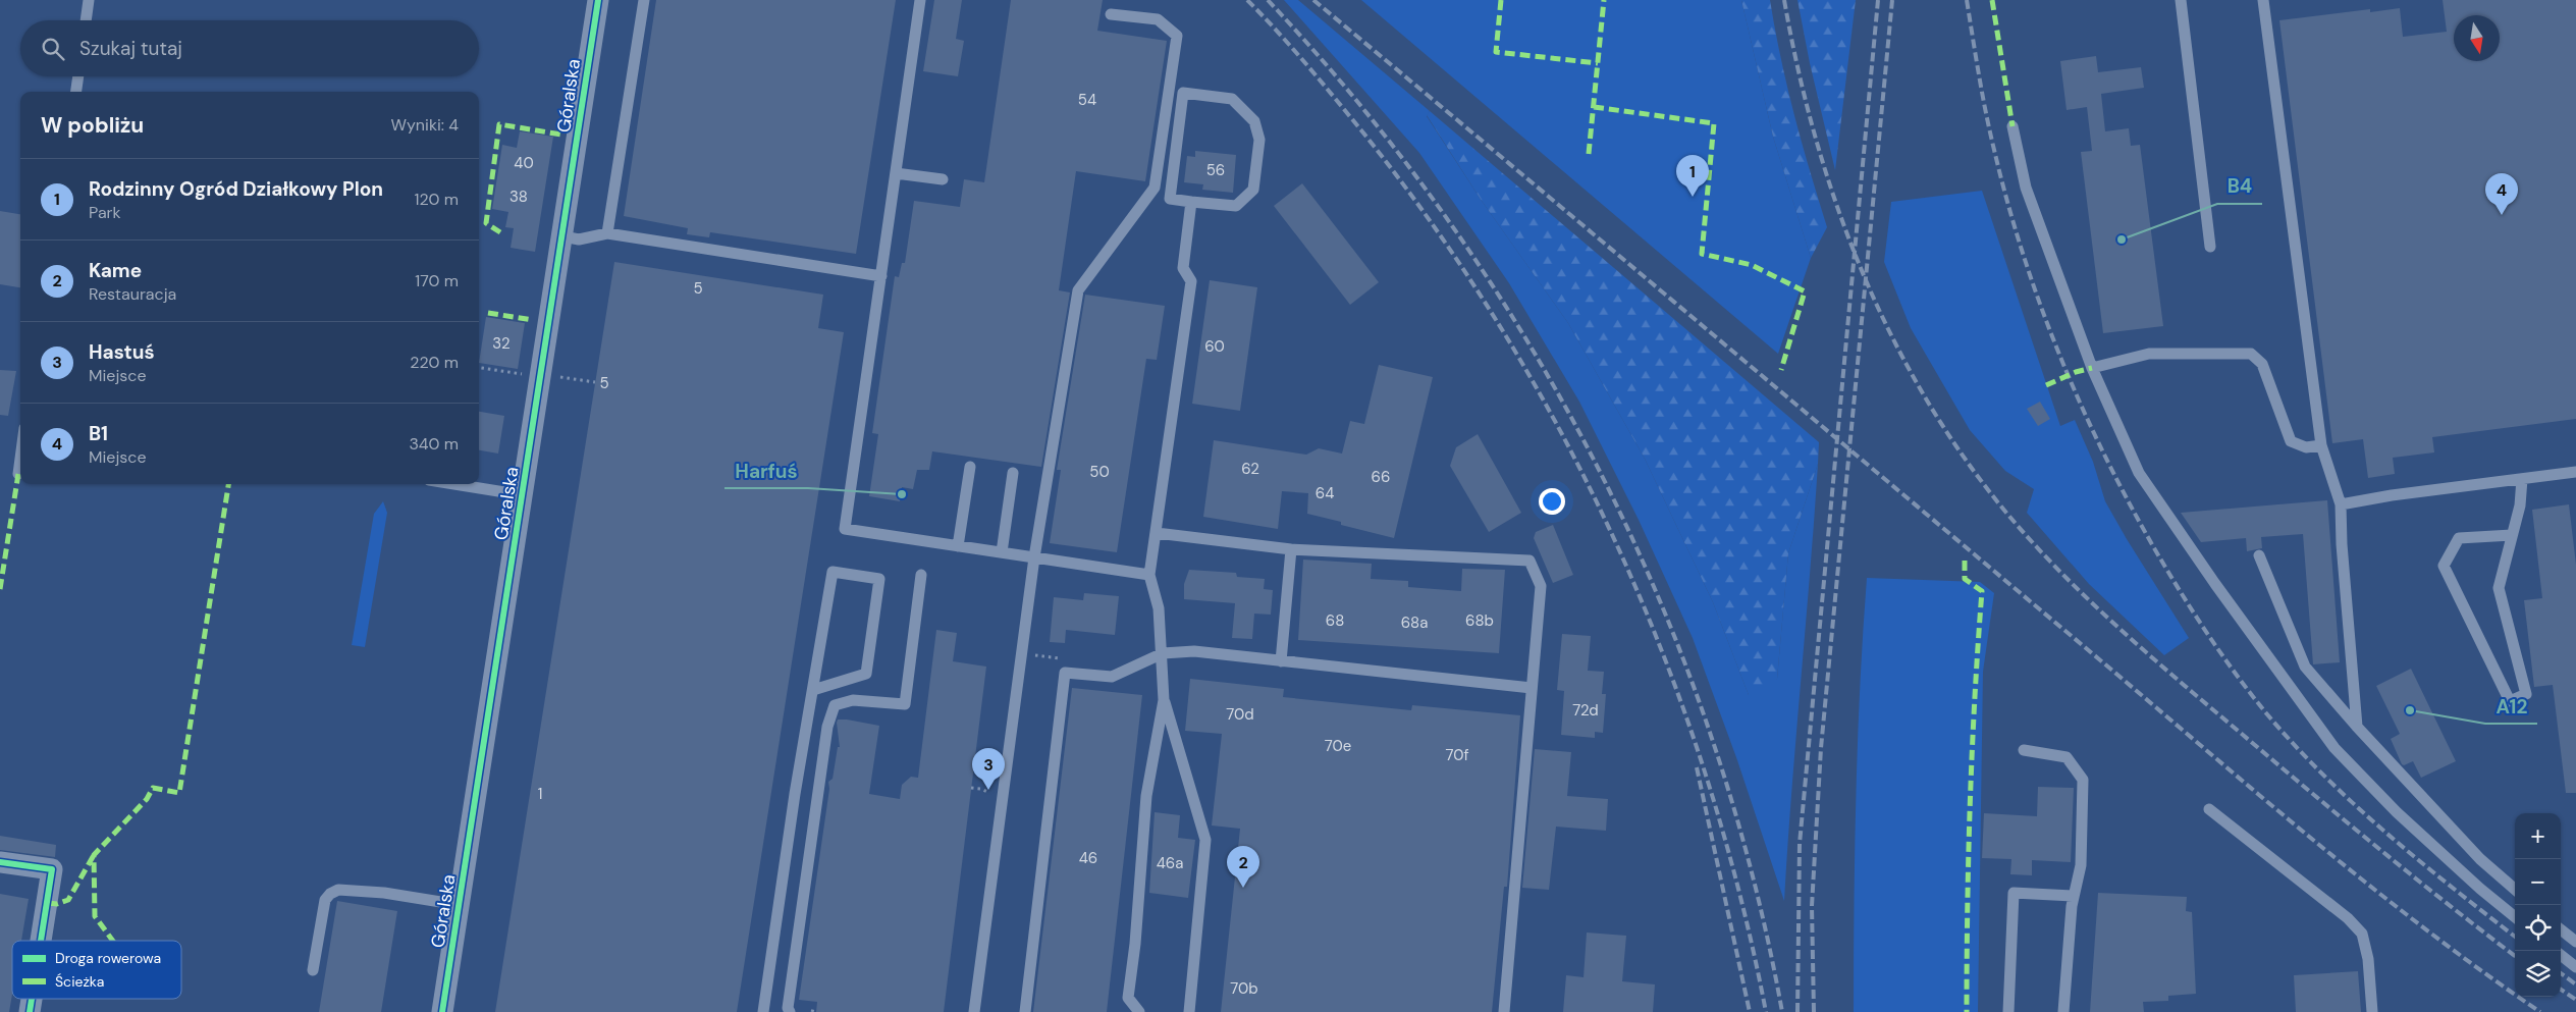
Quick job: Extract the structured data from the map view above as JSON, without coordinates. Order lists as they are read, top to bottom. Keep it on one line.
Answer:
{"streets":{"street":["Góralska"]},"places":["B4","Harfuś","A12"],"house_numbers":["54","40","56","38","5","32","60","5","62","50","66","64","68","68b","68a","72d","70d","70e","70f","1","46","46a","70b"],"legend":["Droga rowerowa","Ścieżka"],"north":"bottom","page":{"search":"Szukaj tutaj","heading":["W pobliżu","Wyniki: 4"],"pins":["1","4","3","2"],"list":[{"mark":"1","name":"Rodzinny Ogród Działkowy Plon","note":"Park","value":"120 m"},{"mark":"2","name":"Kame","note":"Restauracja","value":"170 m"},{"mark":"3","name":"Hastuś","note":"Miejsce","value":"220 m"},{"mark":"4","name":"B1","note":"Miejsce","value":"340 m"}],"map_buttons":["+","−"]}}
